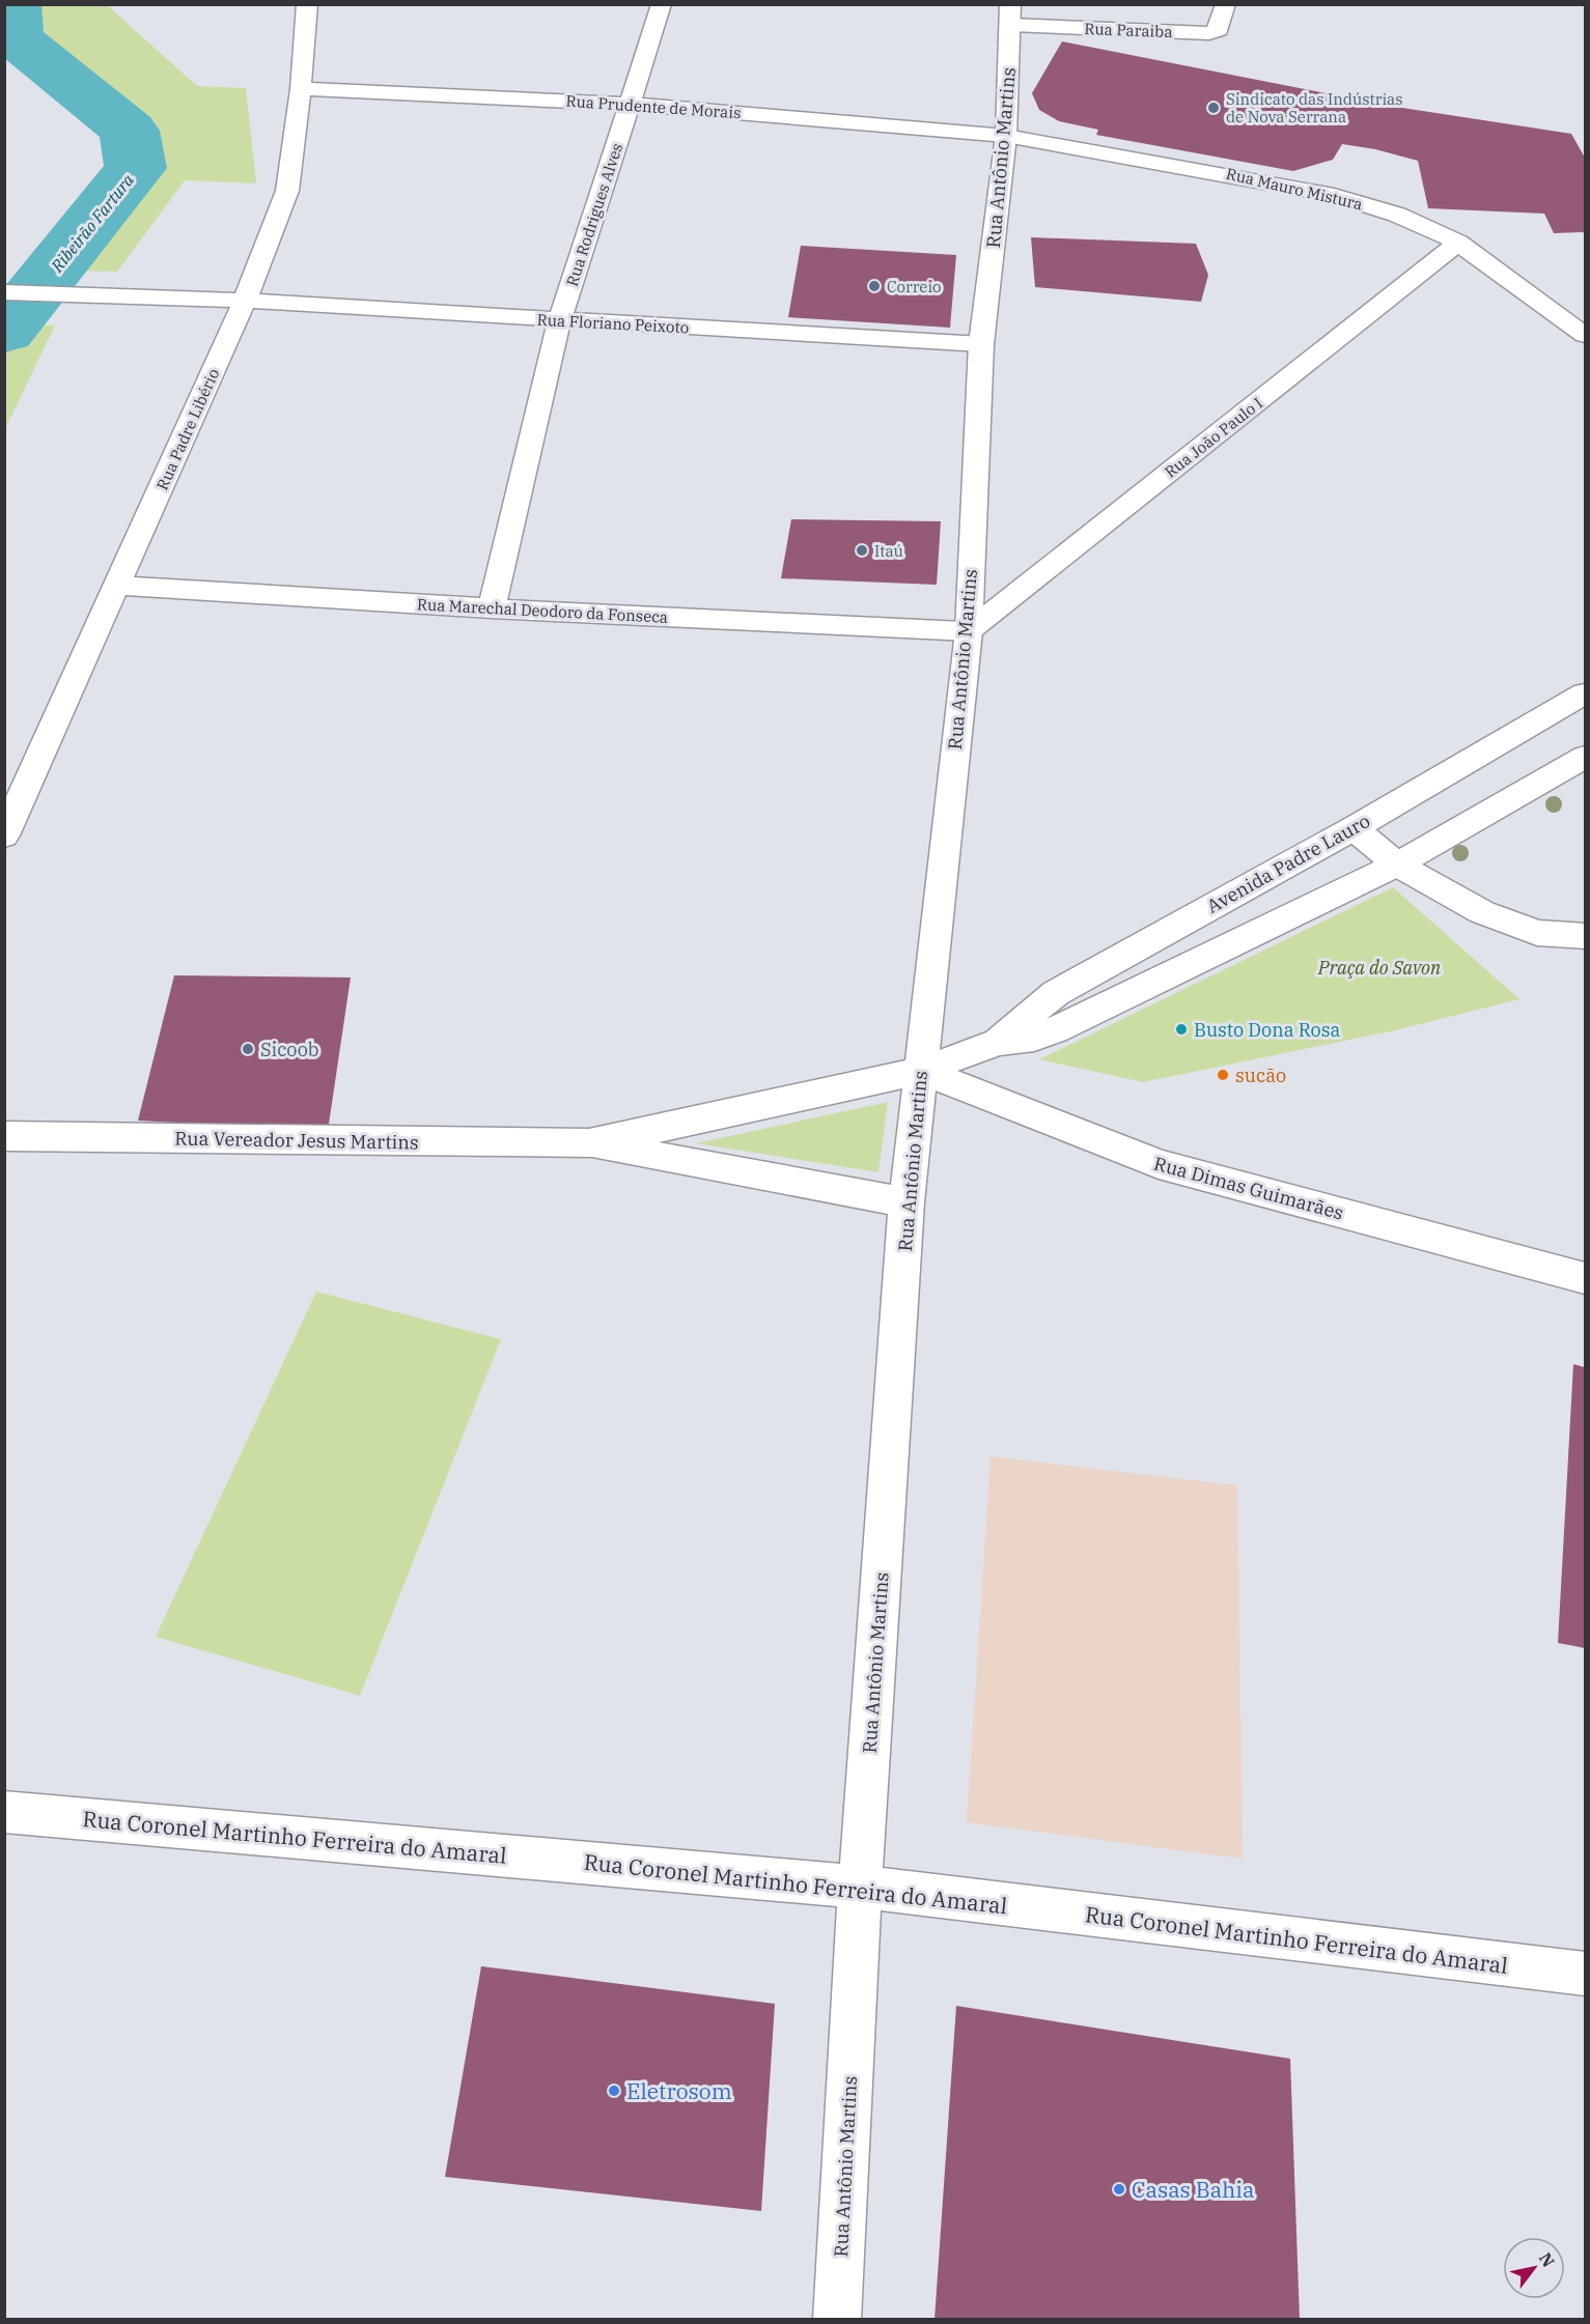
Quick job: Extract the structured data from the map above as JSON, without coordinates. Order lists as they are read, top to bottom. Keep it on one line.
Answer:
{"streets":{"street":["Rua Paraiba","Rua Prudente de Morais","Rua Antônio Martins","Rua Mauro Mistura","Rua Rodrigues Alves","Rua Floriano Peixoto","Rua Padre Libério","Rua João Paulo I","Rua Marechal Deodoro da Fonseca","Avenida Padre Lauro","Rua Vereador Jesus Martins","Rua Dimas Guimarães","Rua Coronel Martinho Ferreira do Amaral"]},"crossings":[["Rua Paraiba","Rua Antônio Martins"],["Rua Prudente de Morais","Rua Antônio Martins"],["Rua Prudente de Morais","Rua Mauro Mistura"],["Rua Prudente de Morais","Rua Rodrigues Alves"],["Rua Prudente de Morais","Rua Padre Libério"],["Rua Antônio Martins","Rua Mauro Mistura"],["Rua Antônio Martins","Rua Floriano Peixoto"],["Rua Antônio Martins","Rua João Paulo I"],["Rua Antônio Martins","Rua Marechal Deodoro da Fonseca"],["Rua Antônio Martins","Avenida Padre Lauro"],["Rua Antônio Martins","Rua Vereador Jesus Martins"],["Rua Antônio Martins","Rua Dimas Guimarães"],["Rua Antônio Martins","Rua Coronel Martinho Ferreira do Amaral"],["Rua Mauro Mistura","Rua João Paulo I"],["Rua Rodrigues Alves","Rua Floriano Peixoto"],["Rua Rodrigues Alves","Rua Marechal Deodoro da Fonseca"],["Rua Floriano Peixoto","Rua Padre Libério"],["Rua Padre Libério","Rua Marechal Deodoro da Fonseca"],["Rua João Paulo I","Rua Marechal Deodoro da Fonseca"],["Avenida Padre Lauro","Rua Vereador Jesus Martins"],["Avenida Padre Lauro","Rua Dimas Guimarães"],["Rua Vereador Jesus Martins","Rua Dimas Guimarães"]],"water":["Ribeirão Fartura"],"parks":["Praça do Savon"],"places":["Sindicato das Indústrias de Nova Serrana","Correio","Itaú","Busto Dona Rosa","Sicoob","sucão","Eletrosom","Casas Bahia"],"north":"top right"}
